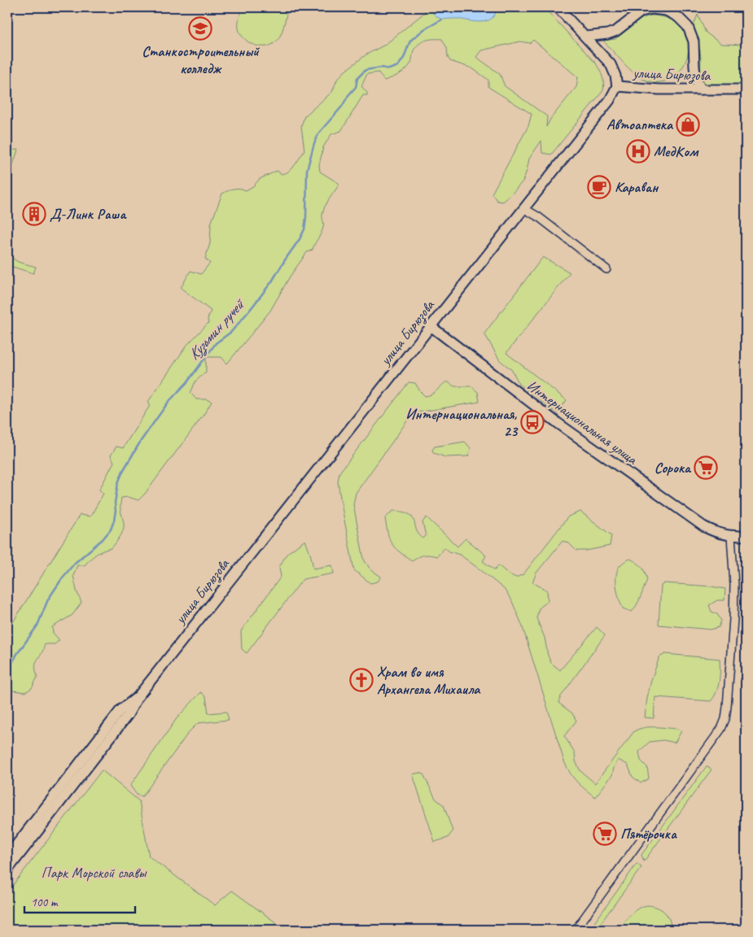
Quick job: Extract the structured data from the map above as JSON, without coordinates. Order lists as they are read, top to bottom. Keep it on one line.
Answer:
{"streets":{"main road":["улица Бирюзова","Интернациональная улица"]},"crossings":[["улица Бирюзова","Интернациональная улица"]],"water":["Кузьмин ручей"],"parks":["Парк Морской славы"],"places":{"school or university":["Станкостроительный колледж"],"shop":["Автоаптека"],"hospital":["МедКом"],"cafe":["Караван"],"building":["Д-Линк Раша"],"bus stop":["Интернациональная, 23"],"supermarket":["Сорока","Пятёрочка"],"church":["Храм во имя Архангела Михаила"]},"scale_bar":"100 m"}
